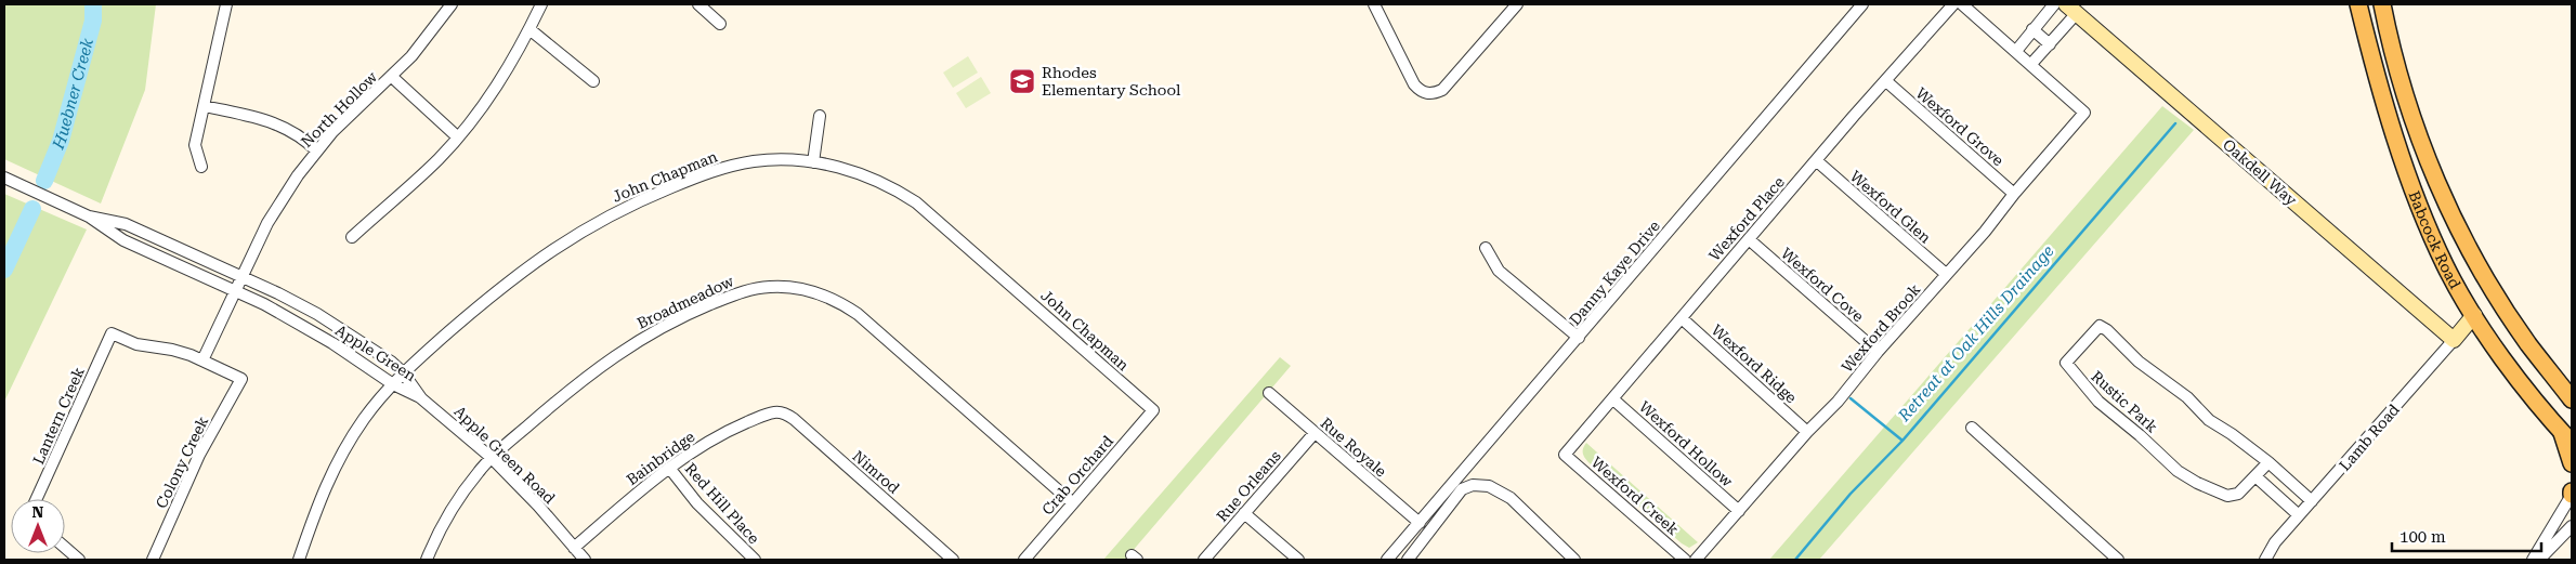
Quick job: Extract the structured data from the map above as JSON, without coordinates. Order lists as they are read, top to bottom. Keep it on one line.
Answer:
{"streets":{"main road":["Babcock Road"],"street":["North Hollow","Wexford Grove","Oakdell Way","John Chapman","Wexford Glen","Wexford Place","Danny Kaye Drive","Wexford Cove","Broadmeadow","Wexford Brook","Apple Green","Wexford Ridge","Rustic Park","Lantern Creek","Lamb Road","Wexford Hollow","Rue Royale","Apple Green Road","Bainbridge","Colony Creek","Nimrod","Crab Orchard","Rue Orleans","Wexford Creek","Red Hill Place"]},"crossings":[["North Hollow","Apple Green"],["North Hollow","Lantern Creek"],["North Hollow","Colony Creek"],["Wexford Grove","Wexford Place"],["Wexford Grove","Wexford Brook"],["Oakdell Way","Lamb Road"],["John Chapman","Apple Green"],["John Chapman","Crab Orchard"],["Wexford Glen","Wexford Place"],["Wexford Glen","Wexford Brook"],["Wexford Place","Wexford Cove"],["Wexford Place","Wexford Ridge"],["Wexford Place","Wexford Hollow"],["Wexford Place","Wexford Creek"],["Babcock Road","Lamb Road"],["Danny Kaye Drive","Rue Royale"],["Wexford Cove","Wexford Brook"],["Broadmeadow","Apple Green Road"],["Broadmeadow","Crab Orchard"],["Wexford Brook","Wexford Ridge"],["Wexford Brook","Wexford Hollow"],["Apple Green","Apple Green Road"],["Rustic Park","Lamb Road"],["Lantern Creek","Colony Creek"],["Rue Royale","Rue Orleans"],["Apple Green Road","Bainbridge"],["Bainbridge","Nimrod"],["Bainbridge","Red Hill Place"]],"water":["Huebner Creek","Retreat at Oak Hills Drainage"],"places":{"school or university":["Rhodes Elementary School"]},"scale_bar":"100 m","north":"top"}
